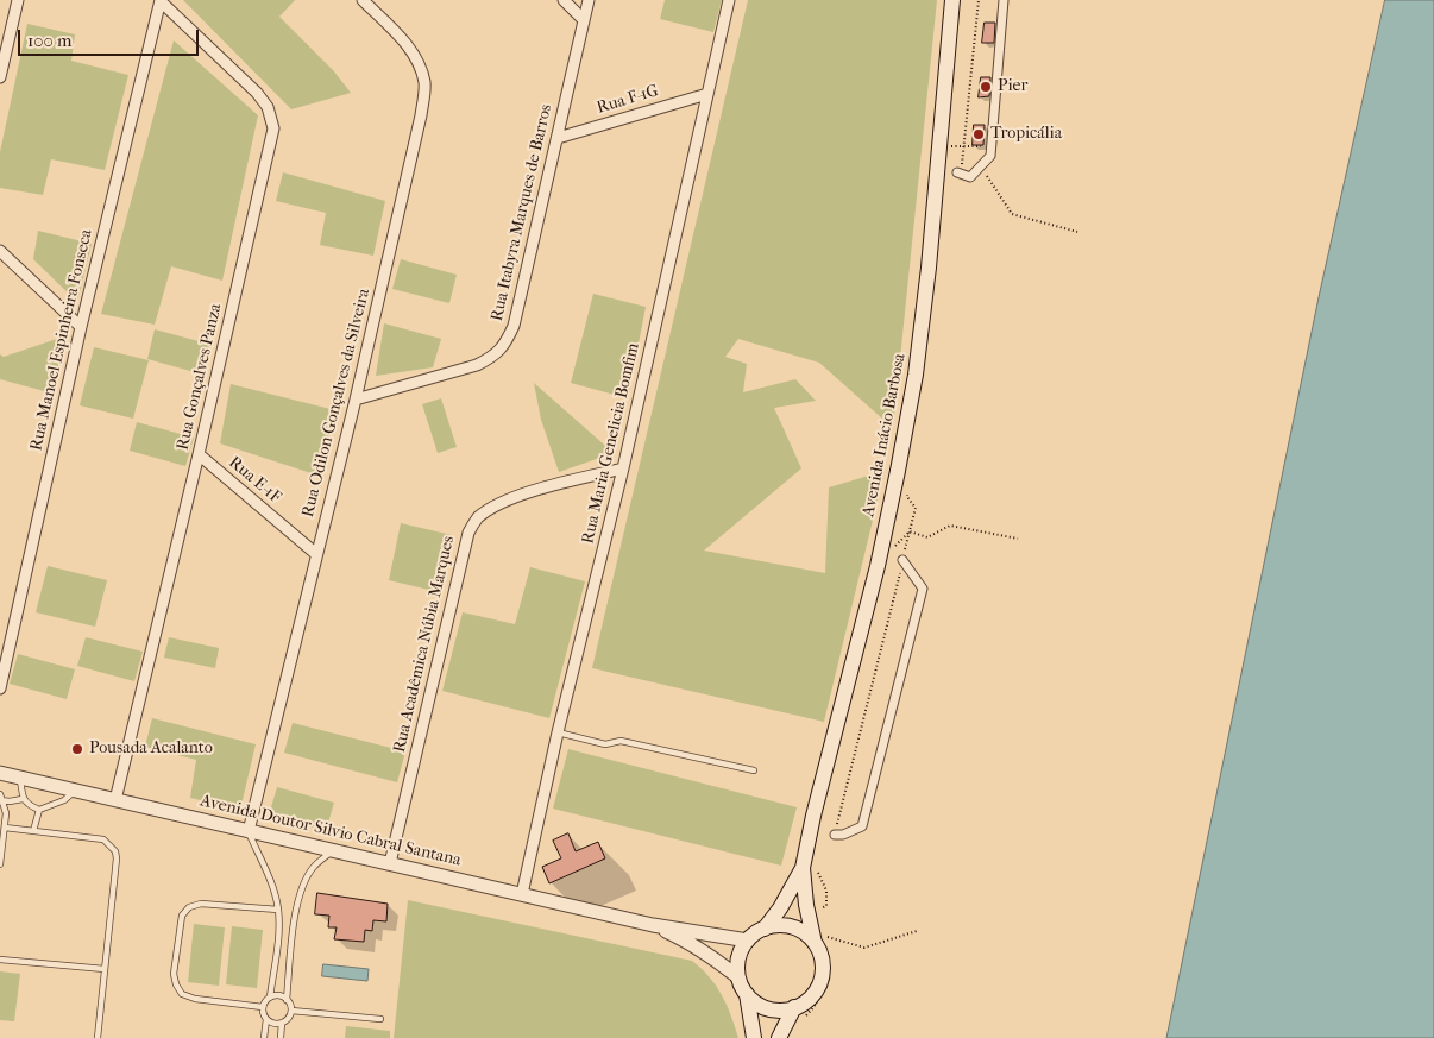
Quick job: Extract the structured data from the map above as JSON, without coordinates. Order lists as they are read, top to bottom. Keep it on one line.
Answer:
{"streets":{"main road":["Avenida Inácio Barbosa"],"street":["Rua F-1G","Rua Itabyra Marques de Barros","Rua Manoel Espinheira Fonseca","Rua Gonçalves Panza","Rua Odilon Gonçalves da Silveira","Rua Maria Genelicia Bomfim","Rua E-1F","Rua Acadêmica Núbia Marques","Avenida Doutor Silvio Cabral Santana"]},"crossings":[["Rua F-1G","Rua Itabyra Marques de Barros"],["Rua F-1G","Rua Maria Genelicia Bomfim"],["Rua Itabyra Marques de Barros","Rua Odilon Gonçalves da Silveira"],["Rua Manoel Espinheira Fonseca","Rua Gonçalves Panza"],["Rua Gonçalves Panza","Rua E-1F"],["Rua Gonçalves Panza","Avenida Doutor Silvio Cabral Santana"],["Rua Odilon Gonçalves da Silveira","Rua E-1F"],["Rua Odilon Gonçalves da Silveira","Avenida Doutor Silvio Cabral Santana"],["Avenida Inácio Barbosa","Avenida Doutor Silvio Cabral Santana"],["Rua Maria Genelicia Bomfim","Rua Acadêmica Núbia Marques"],["Rua Maria Genelicia Bomfim","Avenida Doutor Silvio Cabral Santana"],["Rua Acadêmica Núbia Marques","Avenida Doutor Silvio Cabral Santana"]],"places":["Pier","Tropicália","Pousada Acalanto"],"scale_bar":"100 m"}
